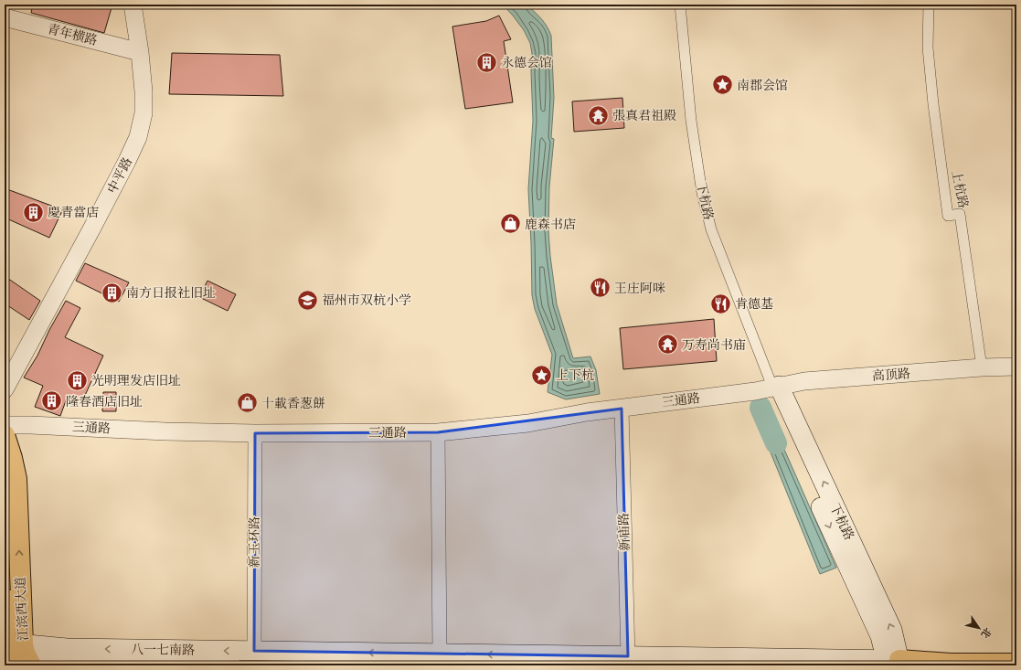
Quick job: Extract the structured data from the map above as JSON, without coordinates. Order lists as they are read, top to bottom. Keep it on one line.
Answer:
{"streets":{"main road":["下杭路","江滨西大道","八一七南路"],"street":["青年横路","中平路","上杭路","高顶路","三通路","新庙路","新玉环路"]},"crossings":[["青年横路","中平路"],["上杭路","高顶路"],["下杭路","高顶路"],["下杭路","三通路"],["下杭路","八一七南路"],["高顶路","三通路"],["三通路","新庙路"],["三通路","新玉环路"],["新庙路","八一七南路"],["新玉环路","八一七南路"],["江滨西大道","八一七南路"]],"one_way":["江滨西大道"],"places":{"building":["永德会馆","慶青當店","南方日报社旧址","光明理发店旧址","隆春酒店旧址"],"place":["南郡会馆","上下杭"],"temple":["張真君祖殿","万寿尚书庙"],"shop":["鹿森书店","十載香葱餅"],"restaurant":["王庄阿咪","肯德基"],"school or university":["福州市双杭小学"]},"north":"bottom right"}
